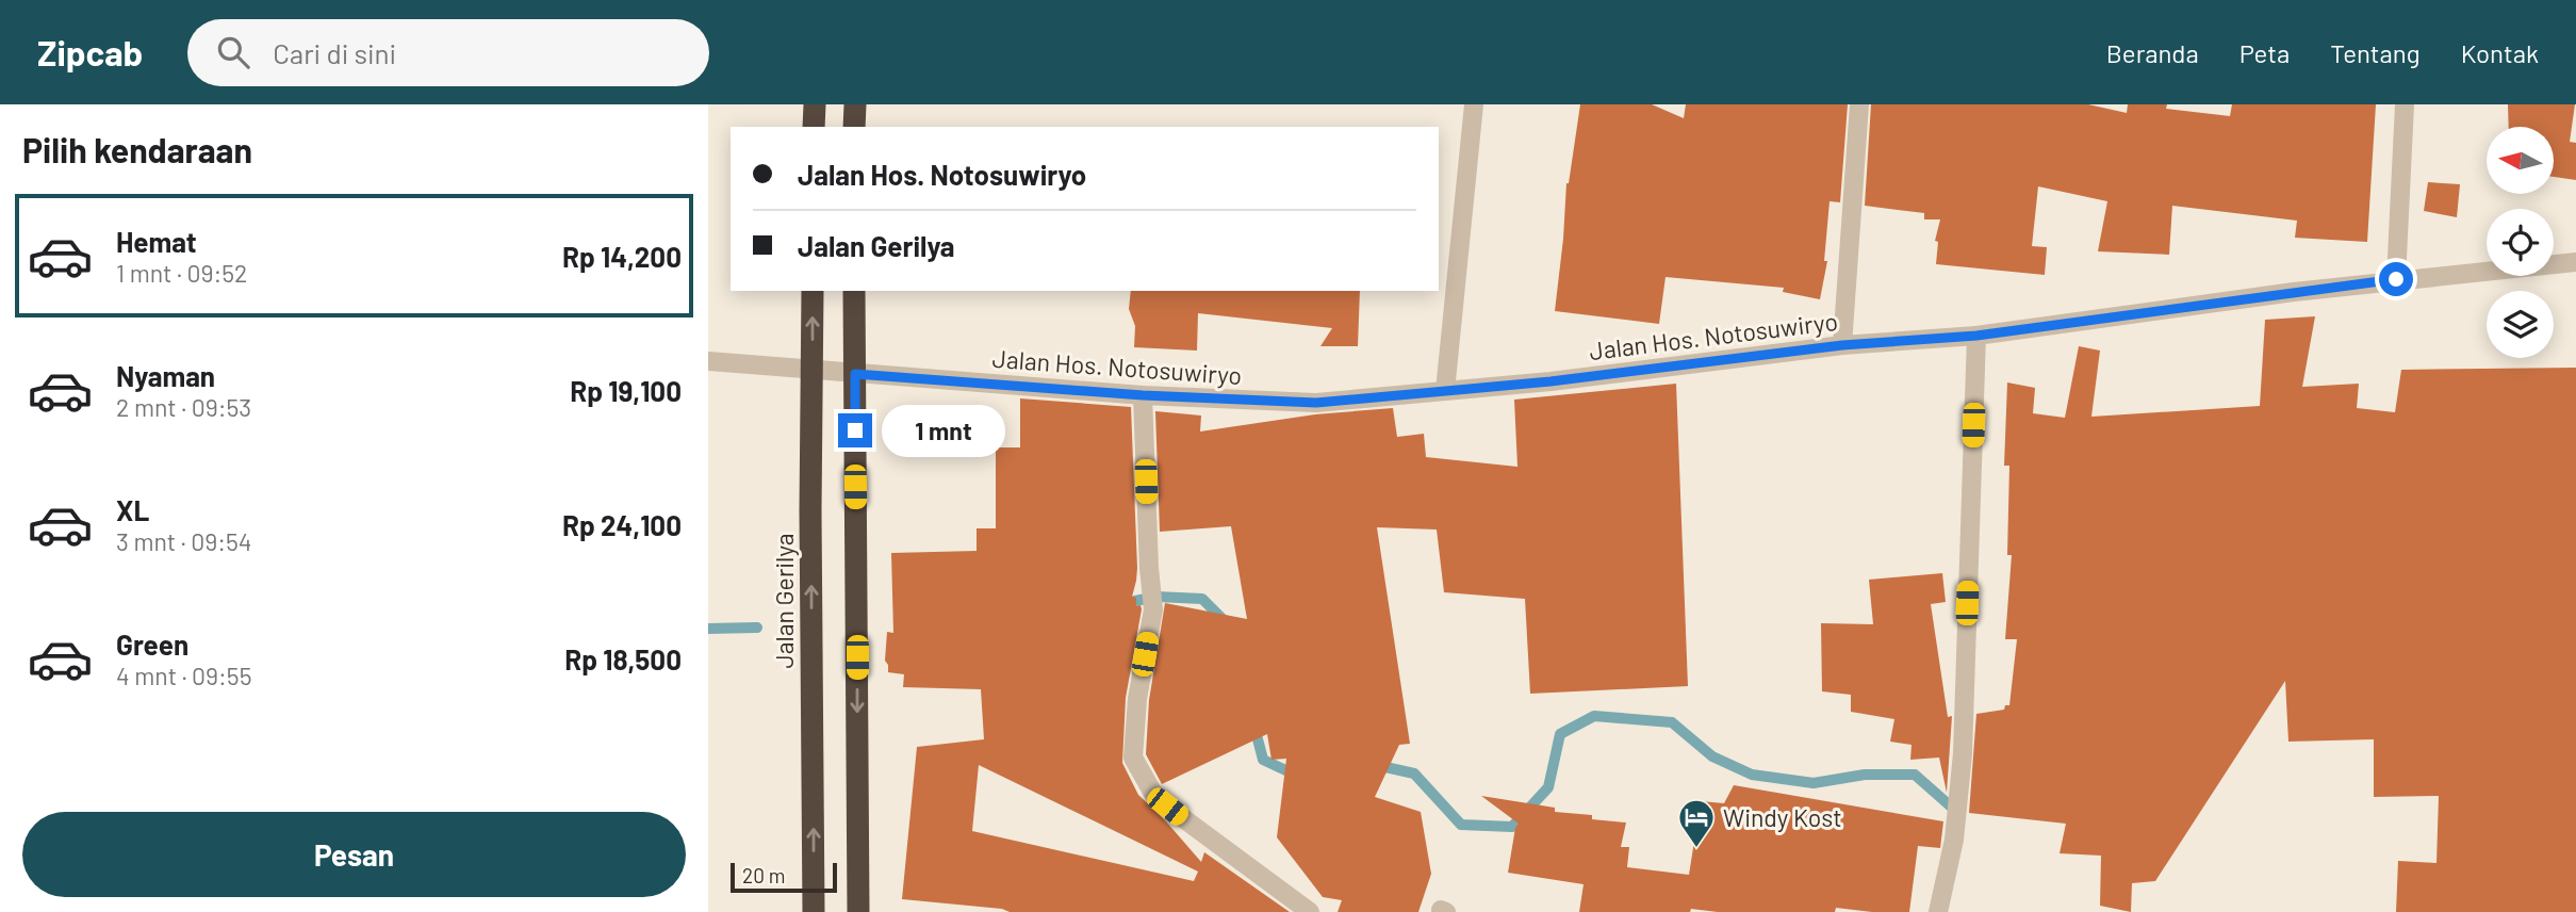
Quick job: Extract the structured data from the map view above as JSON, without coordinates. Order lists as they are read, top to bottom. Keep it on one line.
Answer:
{"streets":{"highway":["Jalan Gerilya"],"street":["Jalan Hos. Notosuwiryo"]},"crossings":[["Jalan Hos. Notosuwiryo","Jalan Gerilya"]],"places":{"hotel":["Windy Kost"]},"scale_bar":"20 m","north":"left","page":{"header":"Zipcab","search":"Cari di sini","nav":["Beranda","Peta","Tentang","Kontak"],"heading":"Pilih kendaraan","banner":["Jalan Hos. Notosuwiryo","Jalan Gerilya"],"list":[{"name":"Hemat","note":"1 mnt · 09:52","value":"Rp 14,200"},{"name":"Nyaman","note":"2 mnt · 09:53","value":"Rp 19,100"},{"name":"XL","note":"3 mnt · 09:54","value":"Rp 24,100"},{"name":"Green","note":"4 mnt · 09:55","value":"Rp 18,500"}],"bubble":"1 mnt","buttons":"Pesan","scale":"20 m"}}
